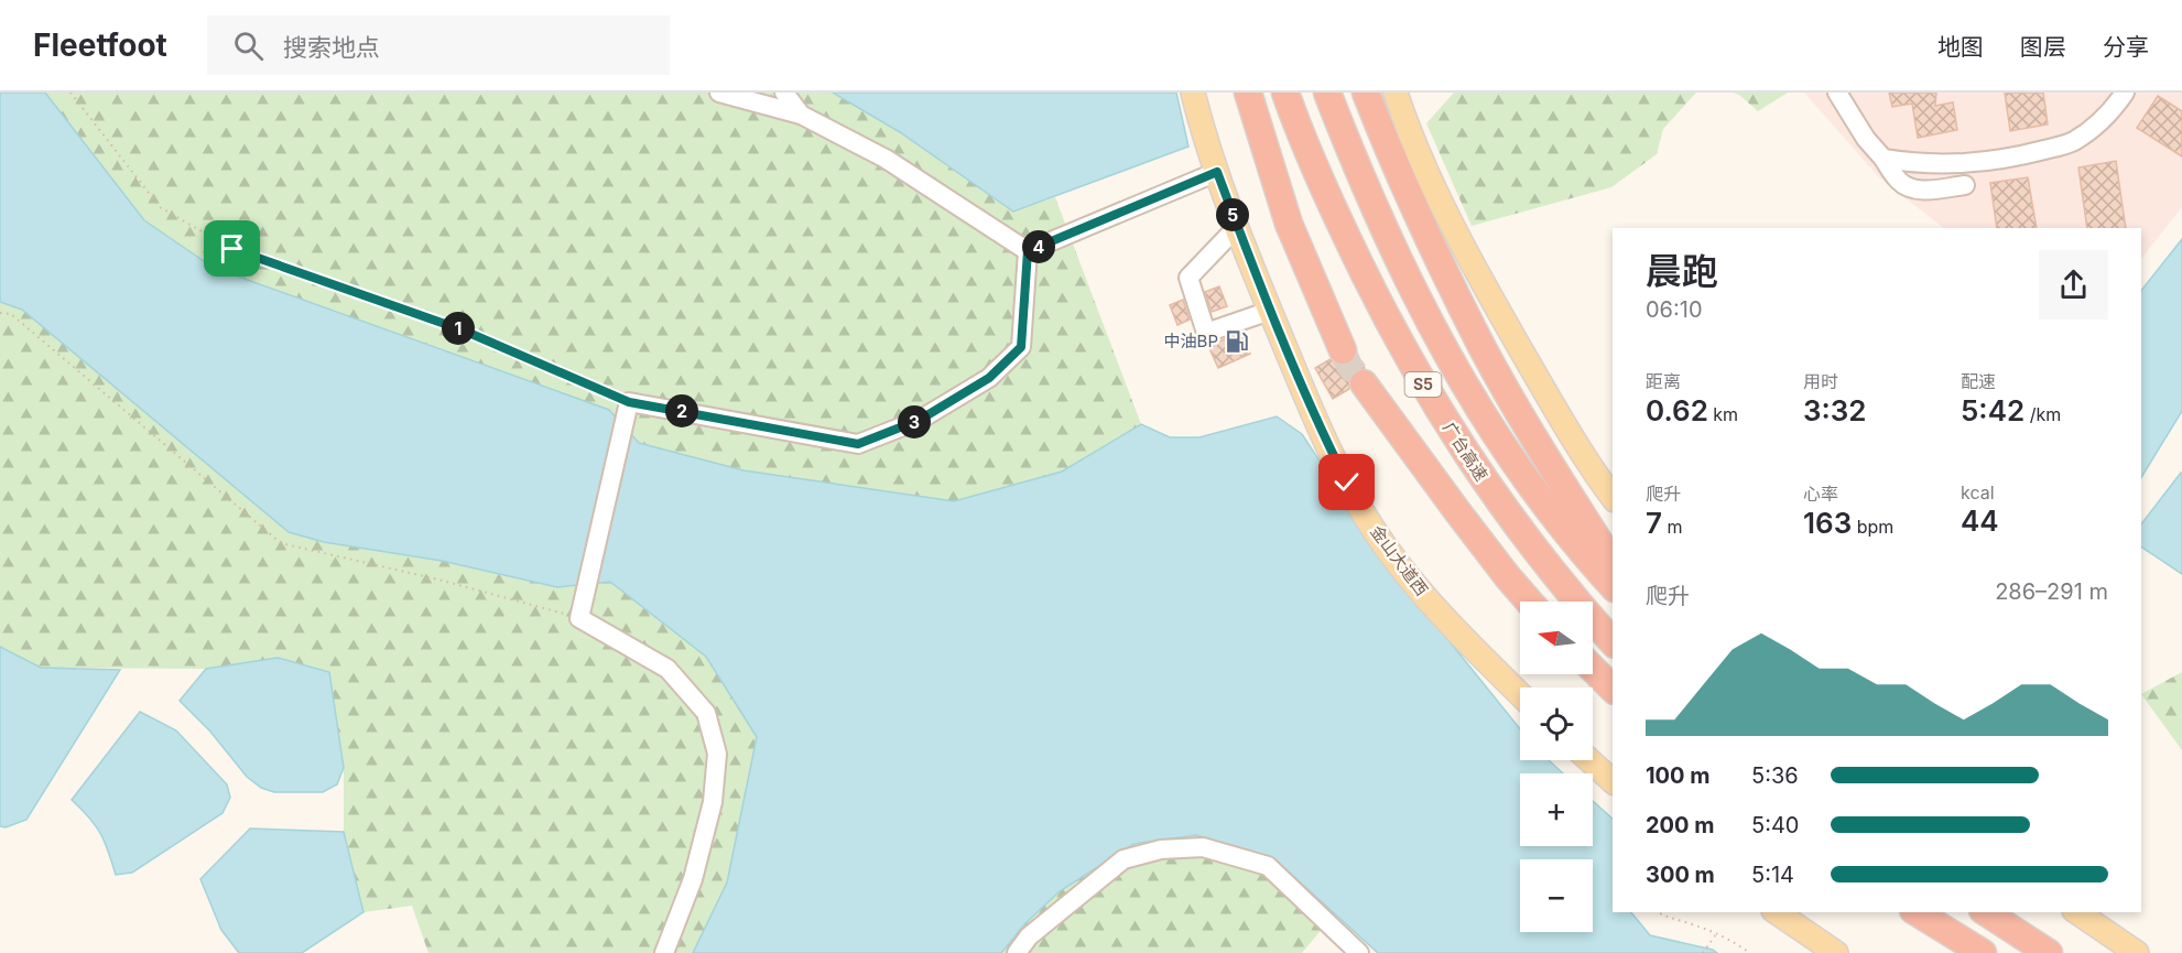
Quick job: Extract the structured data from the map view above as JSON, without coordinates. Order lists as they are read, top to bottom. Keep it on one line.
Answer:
{"streets":{"highway":["S5","广台高速"],"main road":["金山大道西"]},"places":{"fuel station":["中油BP"]},"north":"left","page":{"header":"Fleetfoot","search":"搜索地点","nav":["地图","图层","分享"],"pins":["5","4","1","2","3"],"heading":["晨跑","06:10"],"stats":[["距离","0.62 km"],["用时","3:32"],["配速","5:42 /km"],["爬升","7 m"],["心率","163 bpm"],["kcal","44"]],"chart":["爬升","286–291 m"],"map_buttons":["+","−"],"list":[{"name":"100 m","note":"5:36"},{"name":"200 m","note":"5:40"},{"name":"300 m","note":"5:14"}]}}
